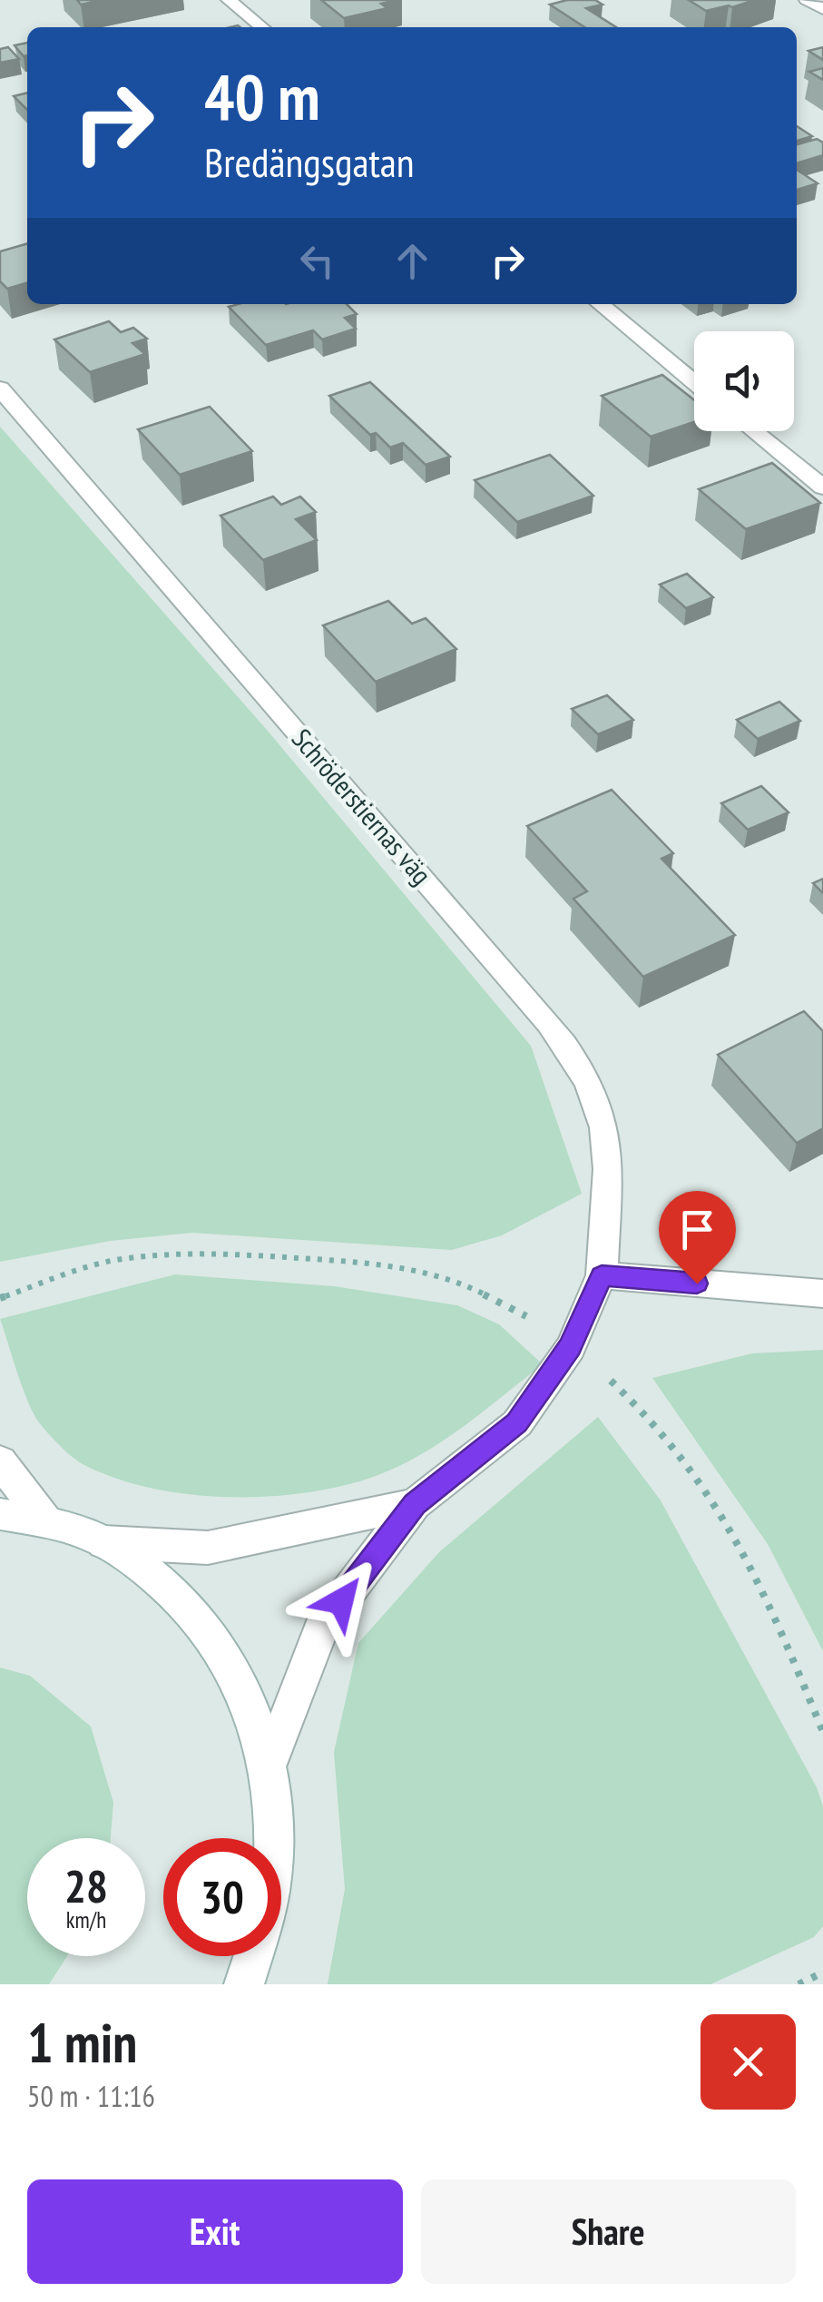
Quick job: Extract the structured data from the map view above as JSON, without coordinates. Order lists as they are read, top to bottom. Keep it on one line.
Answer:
{"streets":{"street":["Schröderstiernas väg"]},"page":{"turn":["40 m","Bredängsgatan"],"speed":"28 km/h","limit":"30","heading":["1 min","50 m · 11:16"],"buttons":["Exit","Share"]}}
